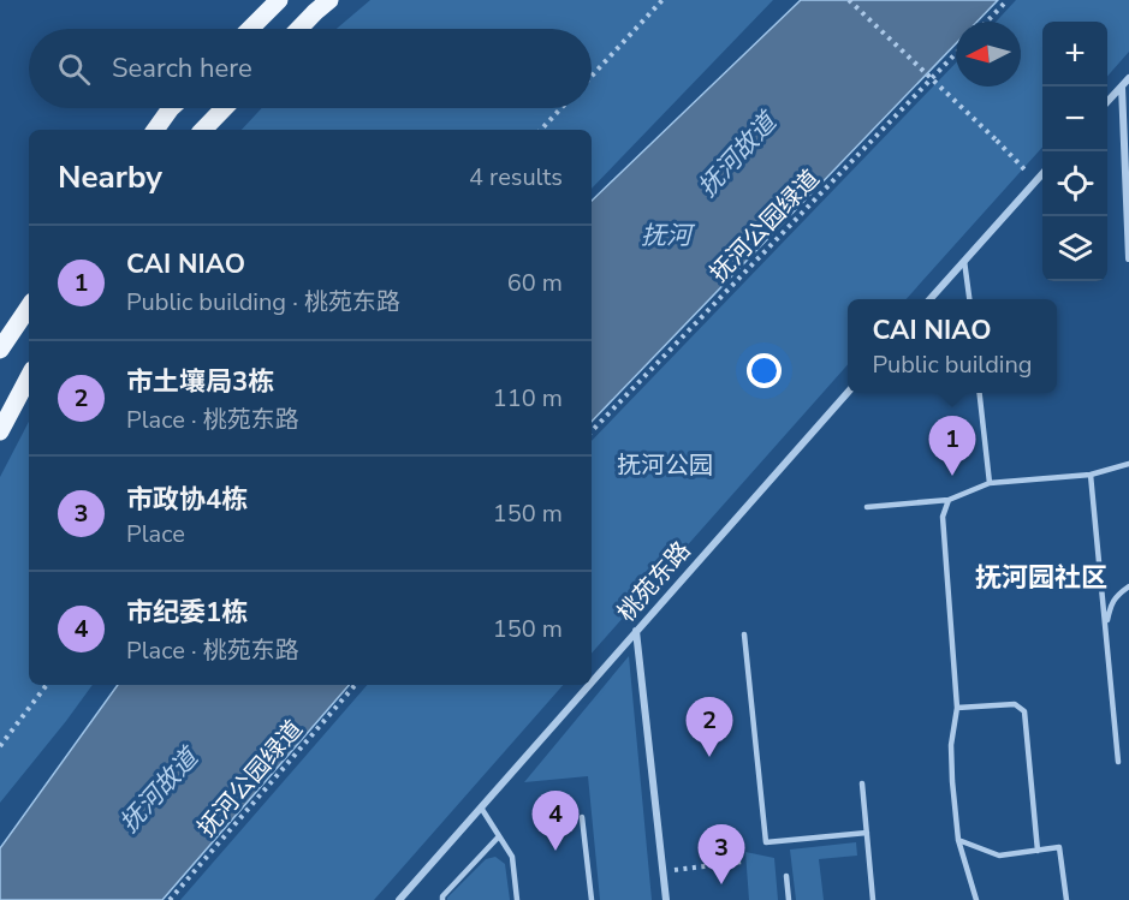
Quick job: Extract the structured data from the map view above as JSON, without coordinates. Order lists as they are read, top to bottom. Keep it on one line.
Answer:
{"streets":{"street":["桃苑东路"],"path":["抚河公园绿道"]},"districts":["抚河园社区"],"water":["抚河故道","抚河"],"parks":["抚河公园"],"north":"left","page":{"map_buttons":["+","−"],"search":"Search here","heading":["Nearby","4 results"],"list":[{"mark":"1","name":"CAI NIAO","note":"Public building · 桃苑东路","value":"60 m"},{"mark":"2","name":"市土壤局3栋","note":"Place · 桃苑东路","value":"110 m"},{"mark":"3","name":"市政协4栋","note":"Place","value":"150 m"},{"mark":"4","name":"市纪委1栋","note":"Place · 桃苑东路","value":"150 m"}],"popup":["CAI NIAO","Public building"],"pins":["1","2","4","3"]}}
